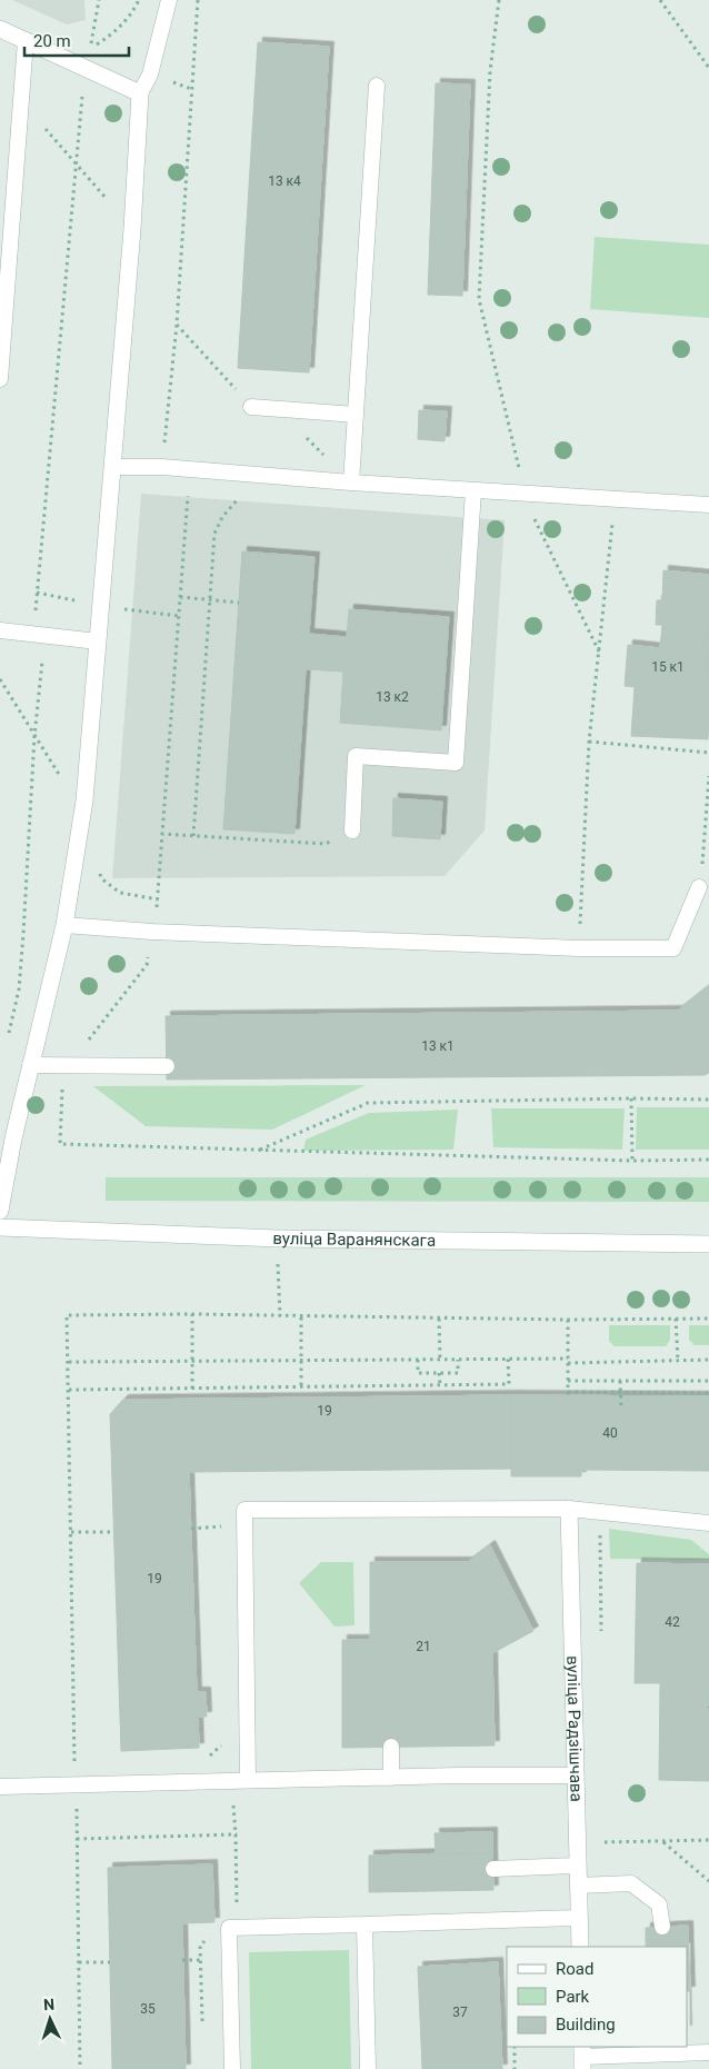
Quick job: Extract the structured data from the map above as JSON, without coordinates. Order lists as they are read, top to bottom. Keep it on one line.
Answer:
{"streets":{"street":["вуліца Варанянскага","вуліца Радзішчава"]},"house_numbers":["13 к4","15 к1","13 к2","13 к1","19","40","19","42","21","35","37"],"legend":["Road","Park","Building"],"scale_bar":"20 m","north":"top"}
